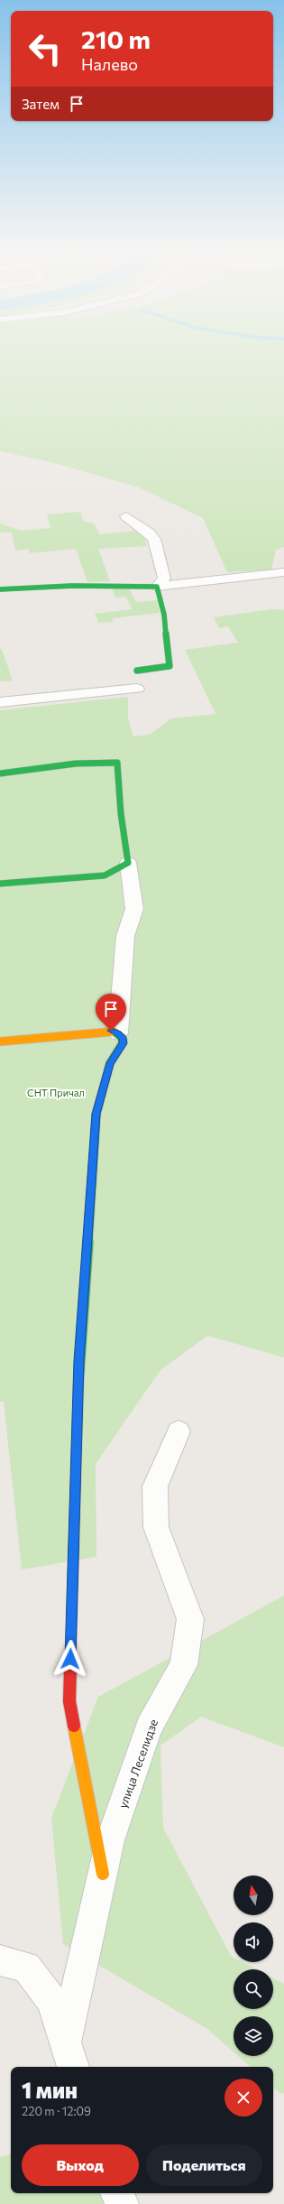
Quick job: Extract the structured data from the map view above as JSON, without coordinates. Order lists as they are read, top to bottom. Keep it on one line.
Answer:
{"streets":{"street":["улица Леселидзе"]},"parks":["СНТ Причал"],"north":"top","page":{"turn":["210 m","Налево"],"then":"Затем","heading":["1 мин","220 m · 12:09"],"buttons":["Выход","Поделиться"]}}
